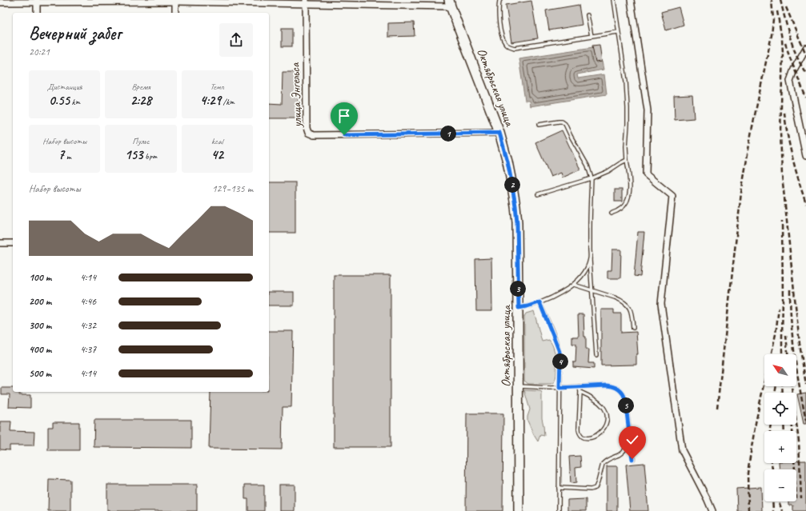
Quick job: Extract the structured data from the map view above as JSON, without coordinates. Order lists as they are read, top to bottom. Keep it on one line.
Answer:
{"streets":{"main road":["Октябрьская улица"],"street":["улица Энгельса"]},"crossings":[["Октябрьская улица","улица Энгельса"]],"north":"top left","page":{"heading":["Вечерний забег","20:21"],"stats":[["Дистанция","0.55 km"],["Время","2:28"],["Темп","4:29 /km"],["Набор высоты","7 m"],["Пульс","153 bpm"],["kcal","42"]],"pins":["1","2","3","4","5"],"chart":["Набор высоты","129–135 m"],"list":[{"name":"100 m","note":"4:14"},{"name":"200 m","note":"4:46"},{"name":"300 m","note":"4:32"},{"name":"400 m","note":"4:37"},{"name":"500 m","note":"4:14"}],"map_buttons":["+","−"]}}
